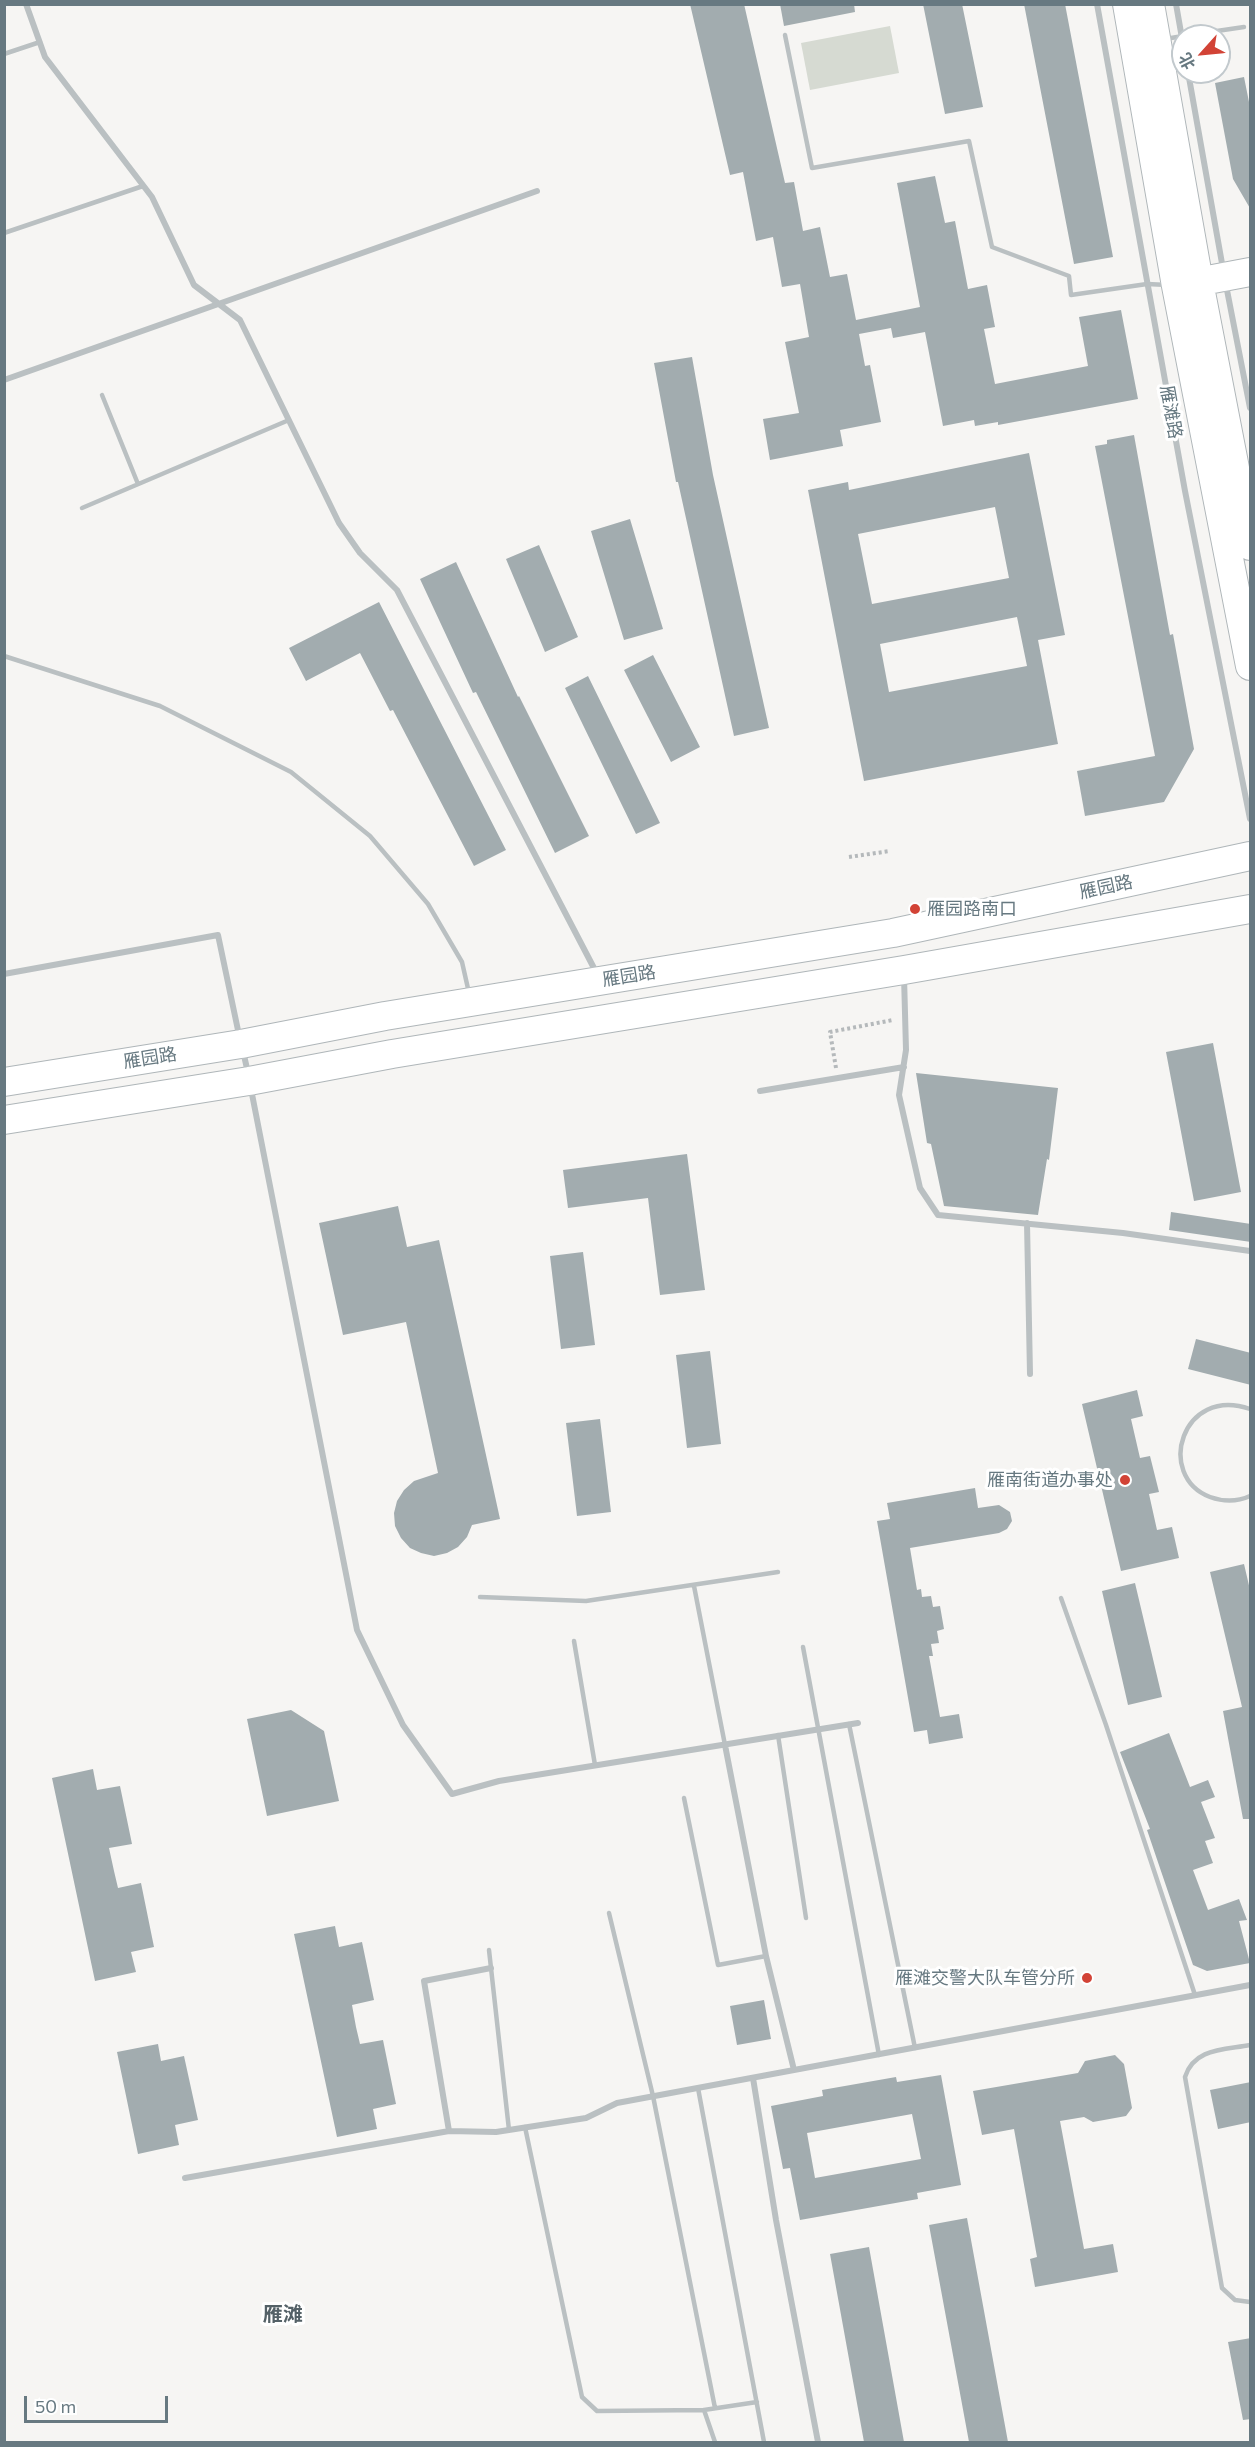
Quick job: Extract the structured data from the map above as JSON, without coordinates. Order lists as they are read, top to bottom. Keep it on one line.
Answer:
{"streets":{"main road":["雁滩路","雁园路"]},"districts":["雁滩"],"places":["雁园路南口","雁南街道办事处","雁滩交警大队车管分所"],"scale_bar":"50 m","north":"bottom left"}
